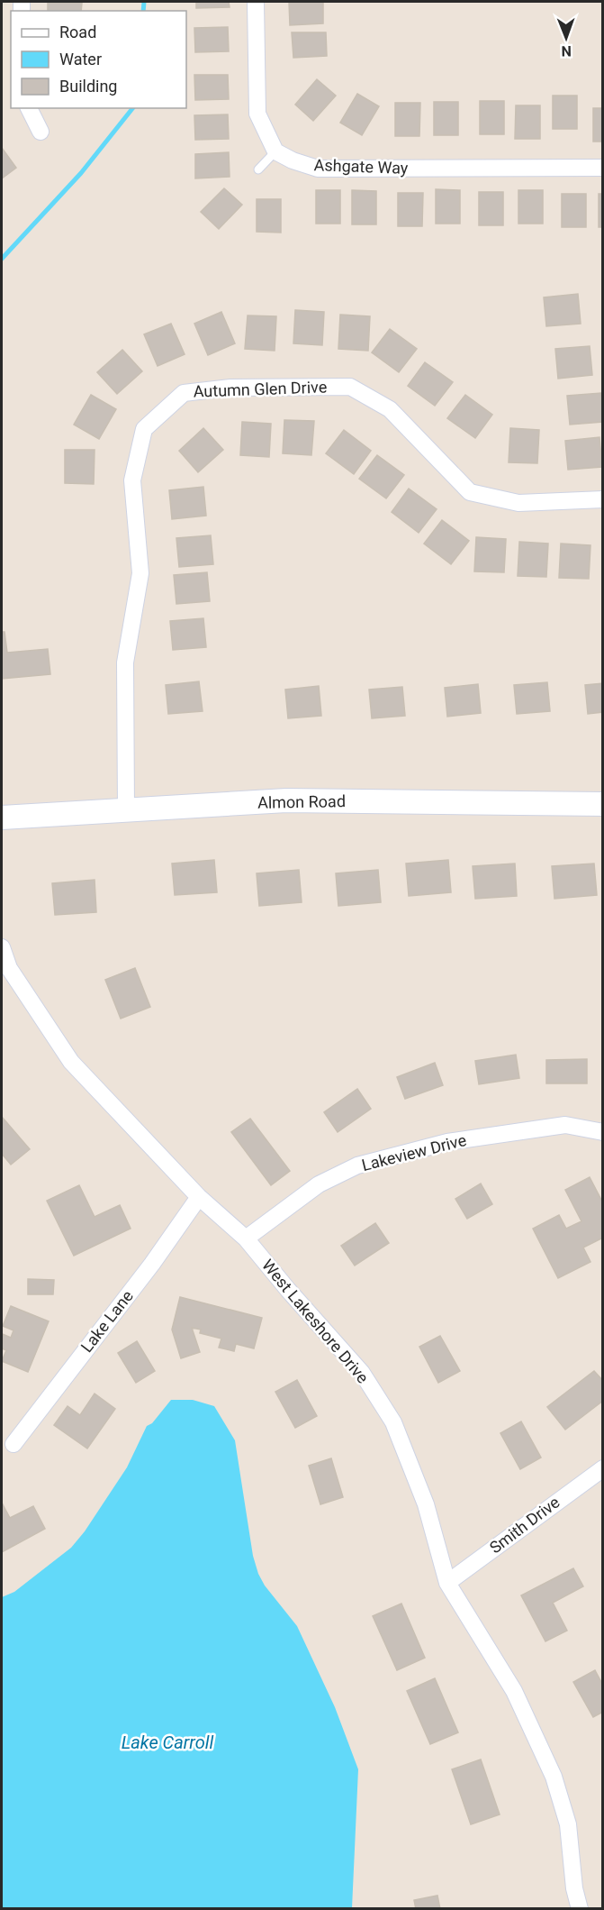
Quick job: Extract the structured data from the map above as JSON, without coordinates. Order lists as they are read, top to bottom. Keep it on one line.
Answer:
{"streets":{"street":["Ashgate Way","Autumn Glen Drive","Almon Road","Lakeview Drive","Lake Lane","West Lakeshore Drive","Smith Drive"]},"crossings":[["Autumn Glen Drive","Almon Road"],["Lakeview Drive","West Lakeshore Drive"],["Lake Lane","West Lakeshore Drive"],["West Lakeshore Drive","Smith Drive"]],"water":["Lake Carroll"],"legend":["Road","Water","Building"],"north":"bottom"}
